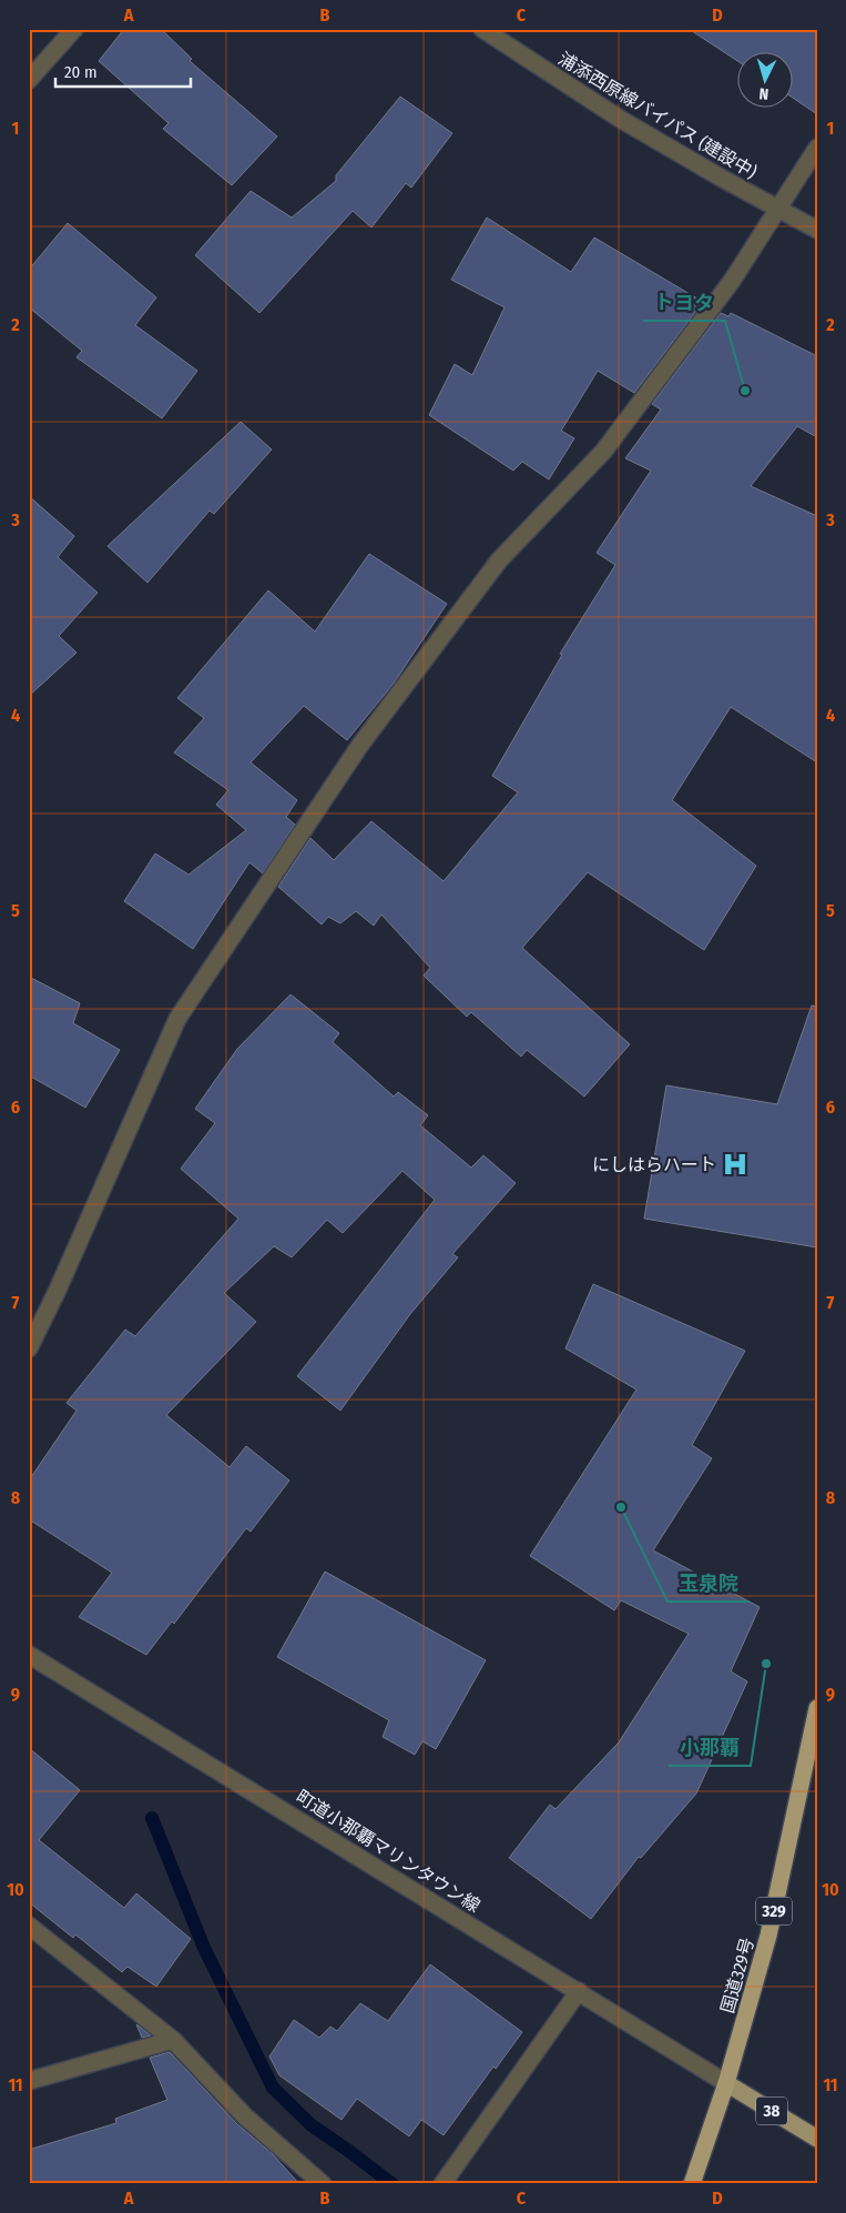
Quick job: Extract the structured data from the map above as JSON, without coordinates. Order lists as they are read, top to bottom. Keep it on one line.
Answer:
{"streets":{"highway":["329","国道329号"],"main road":["38"],"street":["浦添西原線バイパス (建設中)","町道小那覇マリンタウン線"]},"crossings":[["町道小那覇マリンタウン線","国道329号"],["町道小那覇マリンタウン線","38"],["国道329号","38"]],"places":{"other":["トヨタ","玉泉院","小那覇"],"hospital":["にしはらハート"]},"scale_bar":"20 m","north":"bottom","grid":{"columns":["A","B","C","D"],"rows":["1","2","3","4","5","6","7","8","9","10","11"]}}
